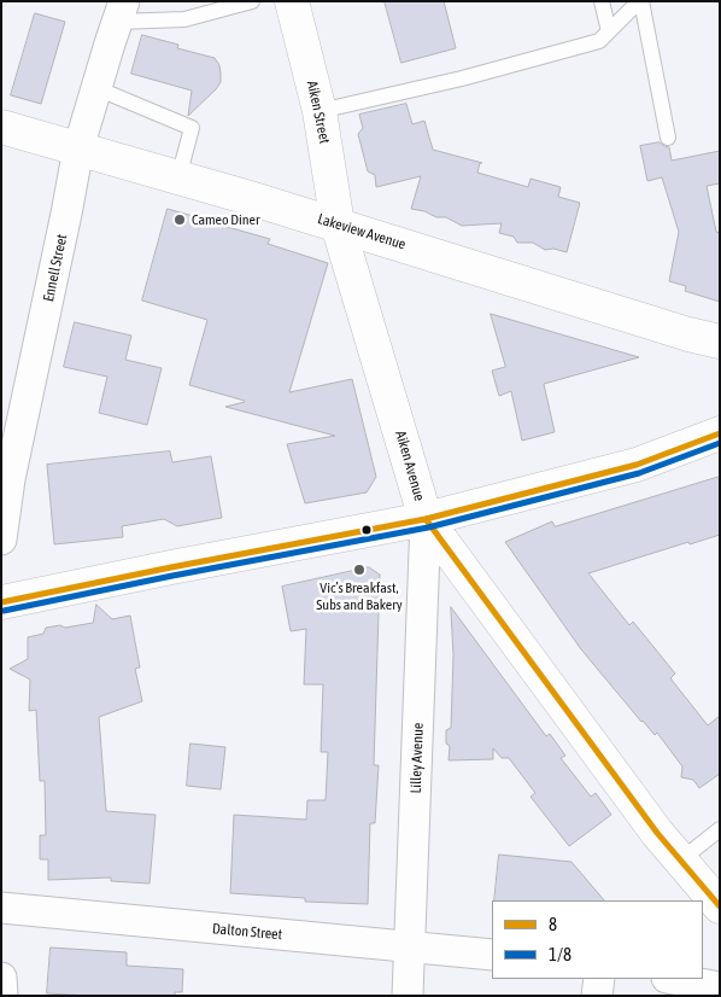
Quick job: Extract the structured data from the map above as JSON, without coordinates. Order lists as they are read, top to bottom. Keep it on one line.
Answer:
{"streets":{"main road":["Aiken Street","Lakeview Avenue","Aiken Avenue"],"street":["Ennell Street","Lilley Avenue","Dalton Street"]},"crossings":[["Aiken Street","Lakeview Avenue"],["Aiken Street","Aiken Avenue"],["Lakeview Avenue","Ennell Street"],["Lakeview Avenue","Aiken Avenue"],["Aiken Avenue","Lilley Avenue"],["Lilley Avenue","Dalton Street"]],"places":["Cameo Diner","Vic’s Breakfast, Subs and Bakery"],"lines":["transit line 8","transit line 1/8"],"legend":["8","1/8"]}
